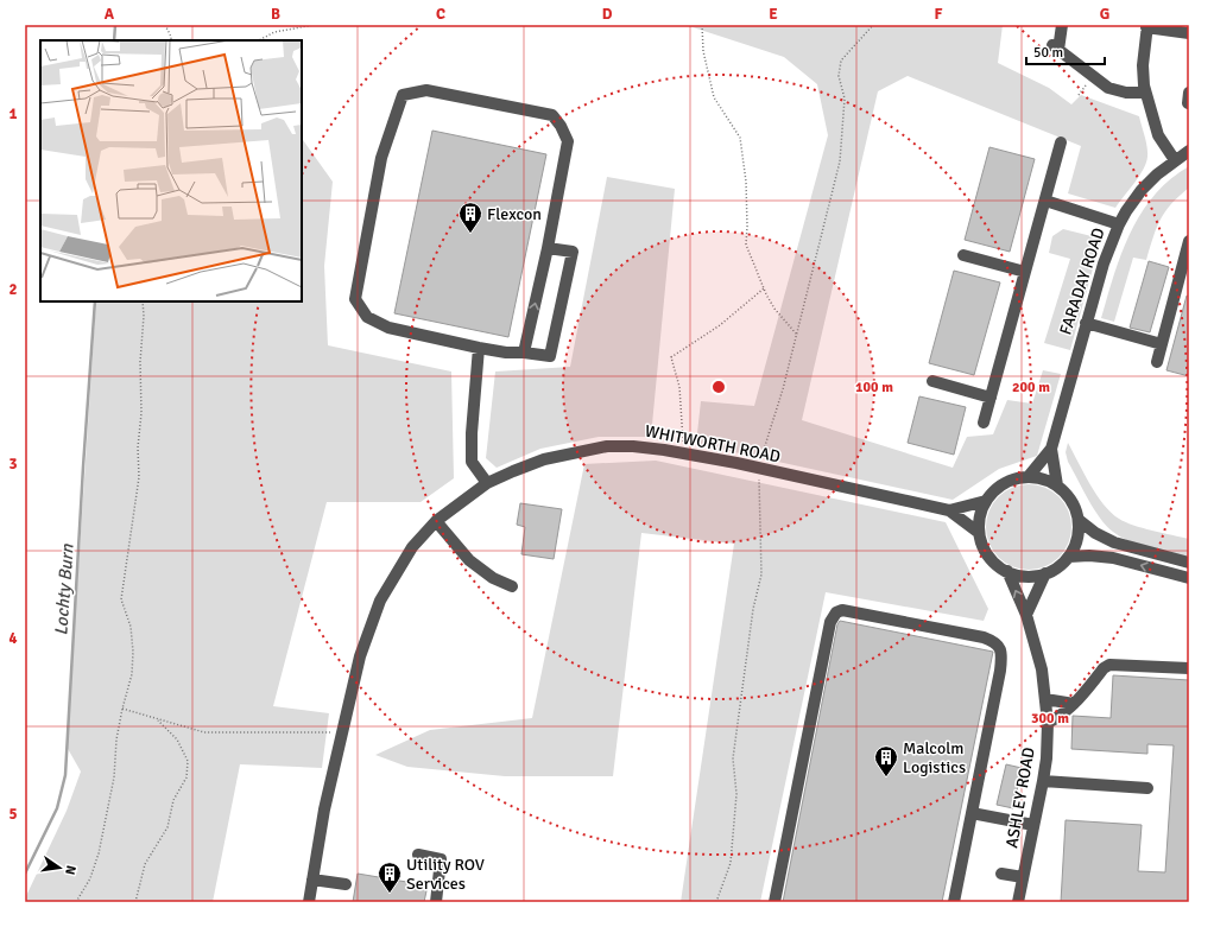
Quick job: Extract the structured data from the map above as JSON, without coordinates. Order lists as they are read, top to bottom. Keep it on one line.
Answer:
{"streets":{"street":["FARADAY ROAD","WHITWORTH ROAD","ASHLEY ROAD"]},"crossings":[["FARADAY ROAD","WHITWORTH ROAD"],["FARADAY ROAD","ASHLEY ROAD"],["WHITWORTH ROAD","ASHLEY ROAD"]],"water":["Lochty Burn"],"places":{"building":["Flexcon","Malcolm Logistics","Utility ROV Services"]},"scale_bar":"50 m","north":"right","grid":{"columns":["A","B","C","D","E","F","G"],"rows":["1","2","3","4","5"]},"rings":["100 m","200 m","300 m"]}
